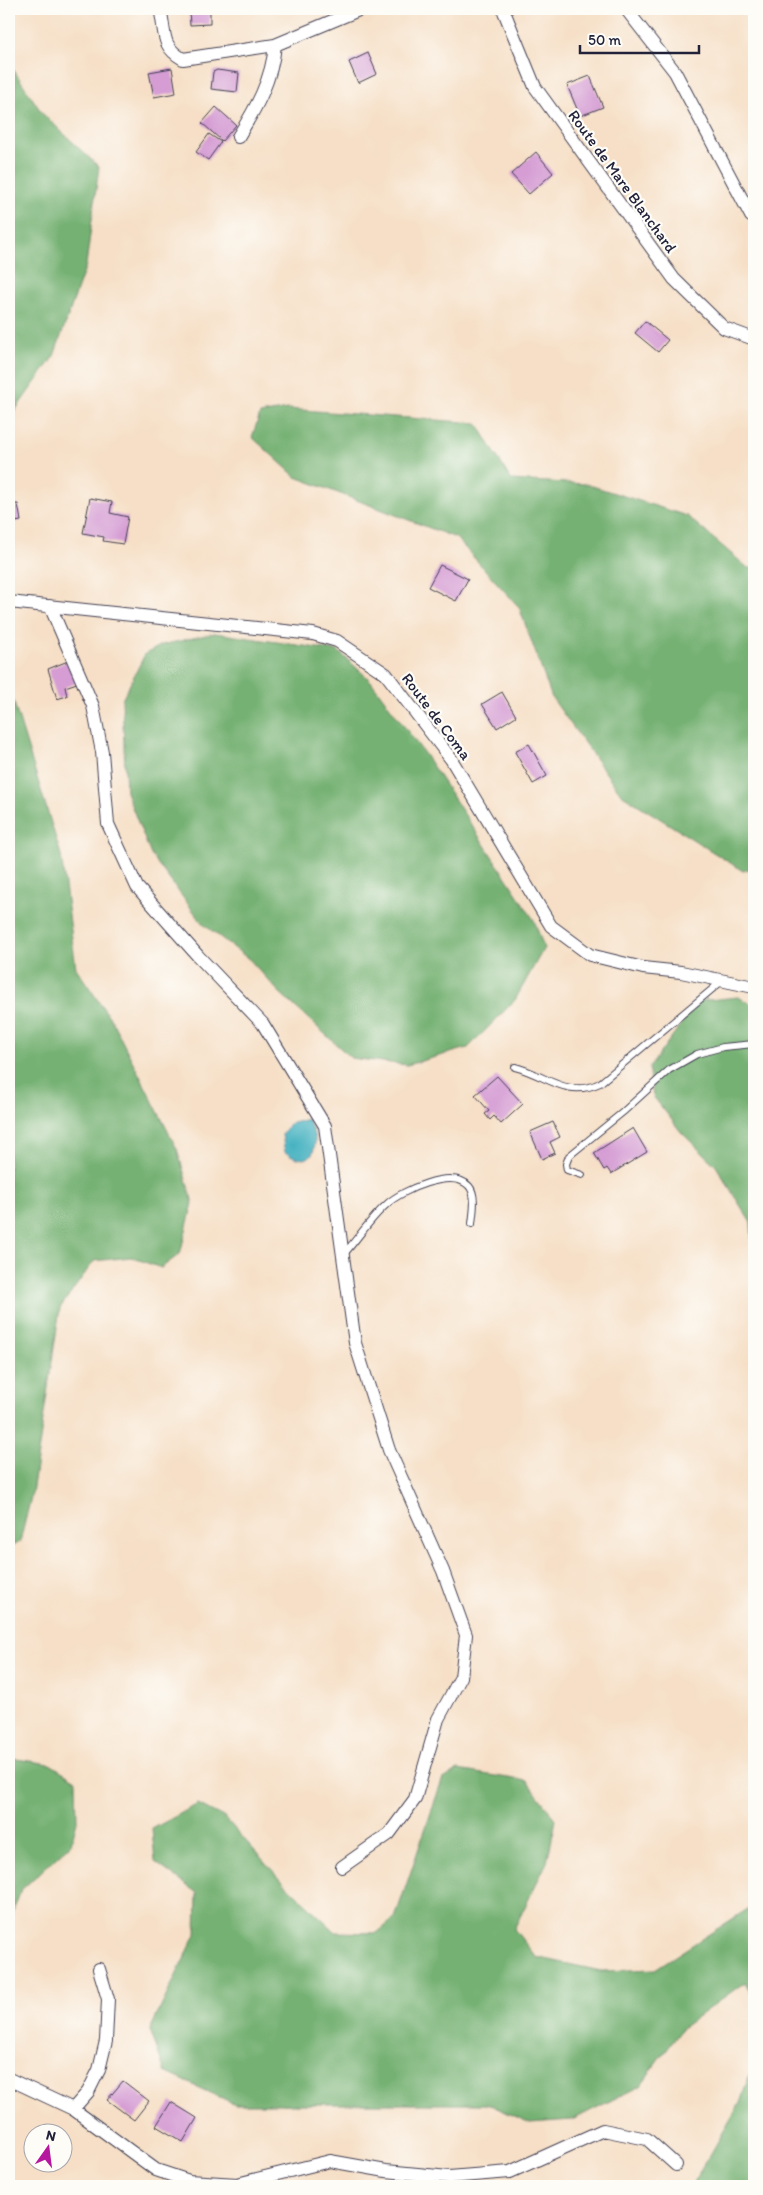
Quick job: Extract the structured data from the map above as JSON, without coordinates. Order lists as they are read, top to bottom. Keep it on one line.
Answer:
{"streets":{"street":["Route de Mare Blanchard","Route de Coma"]},"scale_bar":"50 m","north":"top"}
